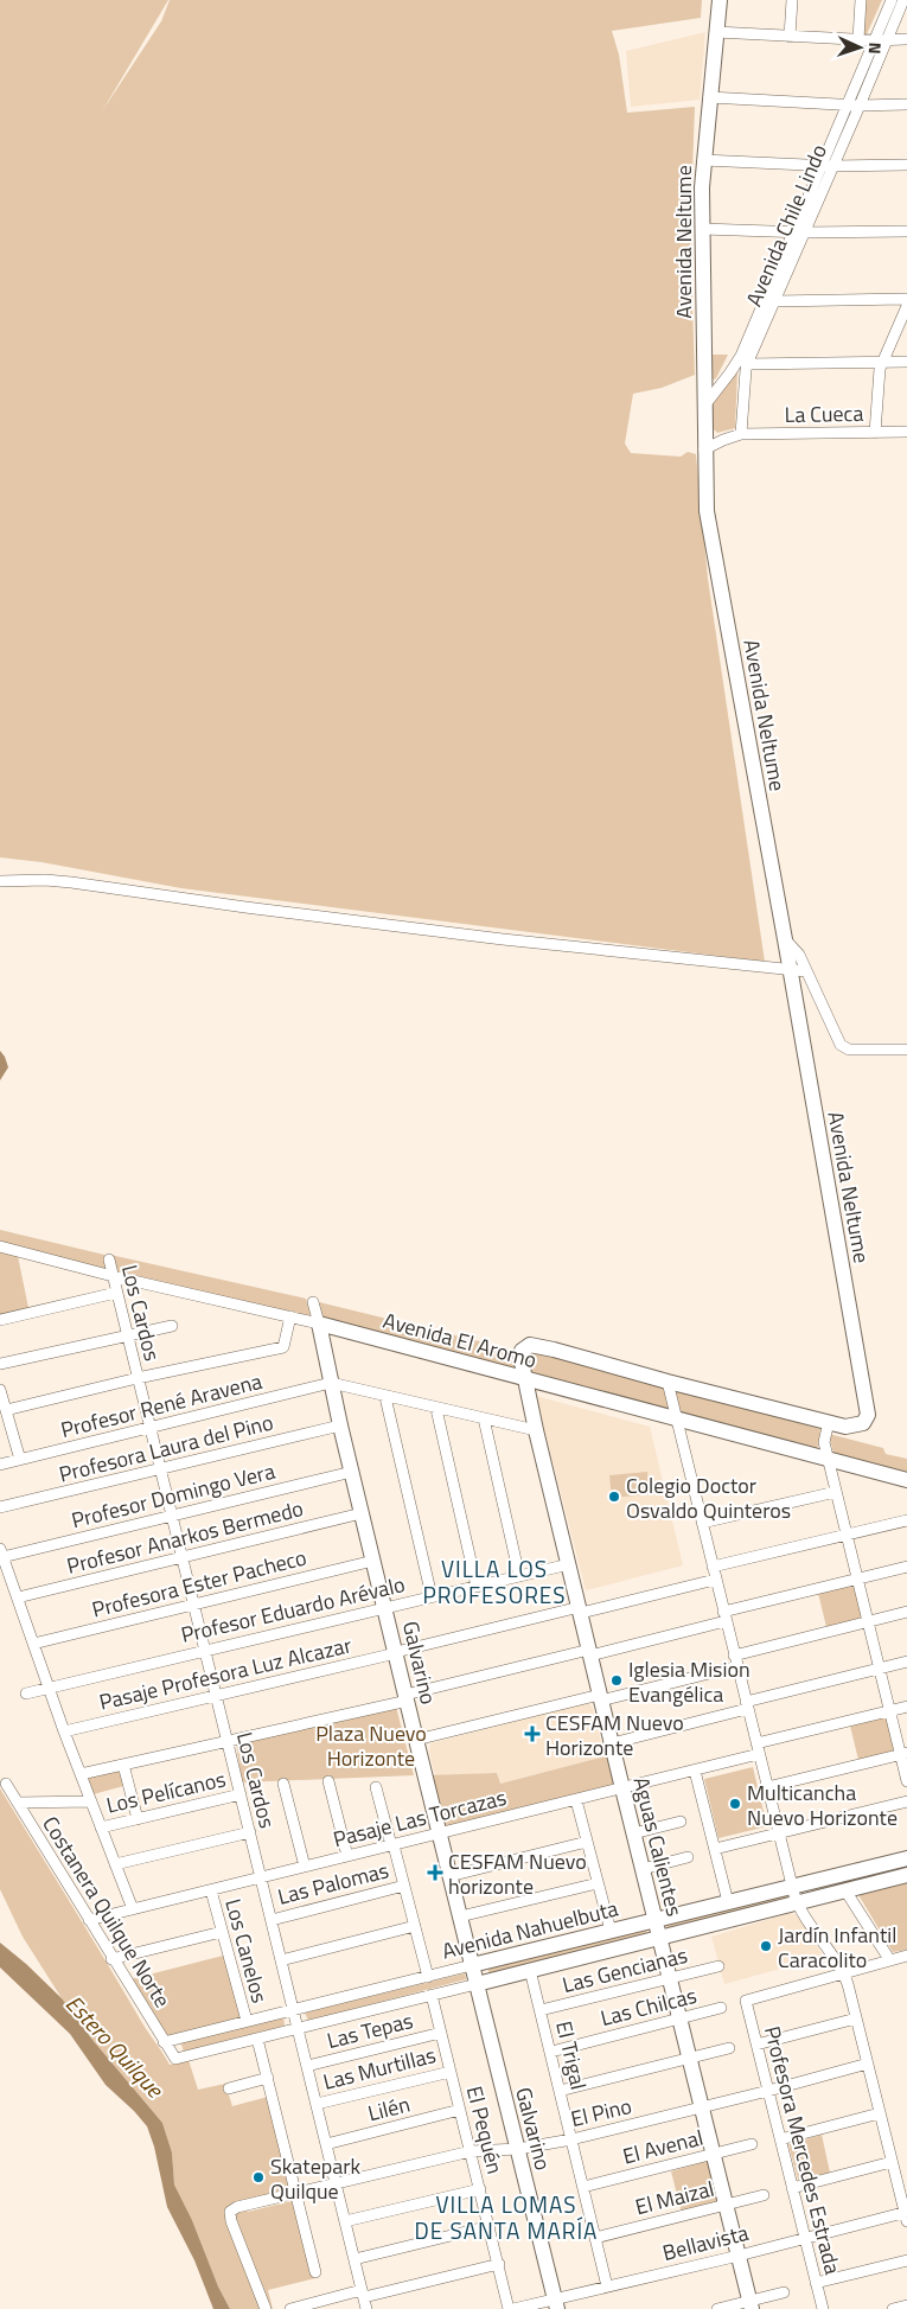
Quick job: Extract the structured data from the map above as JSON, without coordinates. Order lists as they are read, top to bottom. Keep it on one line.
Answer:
{"streets":{"street":["Avenida Chile Lindo","Avenida Neltume","La Cueca","Los Cardos","Avenida El Aromo","Profesor René Aravena","Profesora Laura del Pino","Profesor Domingo Vera","Profesor Anarkos Bermedo","Profesora Ester Pacheco","Profesor Eduardo Arévalo","Galvarino","Pasaje Profesora Luz Alcazar","Los Pelícanos","Pasaje Las Torcazas","Aguas Calientes","Las Palomas","Costanera Quilque Norte","Avenida Nahuelbuta","Los Canelos","Las Gencianas","Las Chilcas","Las Tepas","El Trigal","Las Murtillas","Lilén","El Pino","El Pequén","El Avenal","Profesora Mercedes Estrada","El Maizal","Bellavista"]},"crossings":[["Avenida Chile Lindo","Avenida Neltume"],["Avenida Chile Lindo","La Cueca"],["Avenida Neltume","Avenida El Aromo"],["Los Cardos","Avenida El Aromo"],["Los Cardos","Profesor René Aravena"],["Los Cardos","Profesora Laura del Pino"],["Los Cardos","Profesor Domingo Vera"],["Los Cardos","Profesor Anarkos Bermedo"],["Los Cardos","Profesora Ester Pacheco"],["Los Cardos","Profesor Eduardo Arévalo"],["Los Cardos","Pasaje Profesora Luz Alcazar"],["Los Cardos","Los Pelícanos"],["Los Cardos","Pasaje Las Torcazas"],["Los Cardos","Las Palomas"],["Los Cardos","Avenida Nahuelbuta"],["Los Cardos","Las Tepas"],["Los Cardos","Las Murtillas"],["Los Cardos","Lilén"],["Los Cardos","El Pino"],["Avenida El Aromo","Galvarino"],["Avenida El Aromo","Aguas Calientes"],["Profesor René Aravena","Galvarino"],["Profesora Laura del Pino","Galvarino"],["Profesor Domingo Vera","Galvarino"],["Profesor Anarkos Bermedo","Galvarino"],["Profesora Ester Pacheco","Galvarino"],["Profesor Eduardo Arévalo","Galvarino"],["Profesor Eduardo Arévalo","Aguas Calientes"],["Galvarino","Pasaje Profesora Luz Alcazar"],["Galvarino","Pasaje Las Torcazas"],["Galvarino","Avenida Nahuelbuta"],["Galvarino","El Pino"],["Galvarino","Bellavista"],["Pasaje Profesora Luz Alcazar","Aguas Calientes"],["Pasaje Las Torcazas","Aguas Calientes"],["Pasaje Las Torcazas","Costanera Quilque Norte"],["Pasaje Las Torcazas","Los Canelos"],["Aguas Calientes","Avenida Nahuelbuta"],["Aguas Calientes","Las Gencianas"],["Aguas Calientes","Las Chilcas"],["Aguas Calientes","El Pino"],["Aguas Calientes","El Avenal"],["Aguas Calientes","El Maizal"],["Aguas Calientes","Bellavista"],["Costanera Quilque Norte","Avenida Nahuelbuta"],["Avenida Nahuelbuta","Los Canelos"],["Avenida Nahuelbuta","El Trigal"],["Avenida Nahuelbuta","El Pequén"],["Las Gencianas","El Trigal"],["Las Chilcas","El Trigal"],["Las Tepas","El Pequén"],["El Trigal","El Pino"],["El Trigal","El Avenal"],["El Trigal","El Maizal"],["El Trigal","Bellavista"],["Las Murtillas","El Pequén"],["Lilén","El Pequén"],["El Pino","El Pequén"],["El Pino","Profesora Mercedes Estrada"],["El Pequén","Bellavista"],["Profesora Mercedes Estrada","Bellavista"]],"districts":["VILLA LOS PROFESORES","VILLA LOMAS DE SANTA MARÍA"],"water":["Estero Quilque"],"parks":["Plaza Nuevo Horizonte"],"places":{"other":["Colegio Doctor Osvaldo Quinteros","Iglesia Mision Evangélica","Multicancha Nuevo Horizonte","Jardín Infantil Caracolito","Skatepark Quilque"],"health":["CESFAM Nuevo Horizonte","CESFAM Nuevo horizonte"]},"north":"right"}
